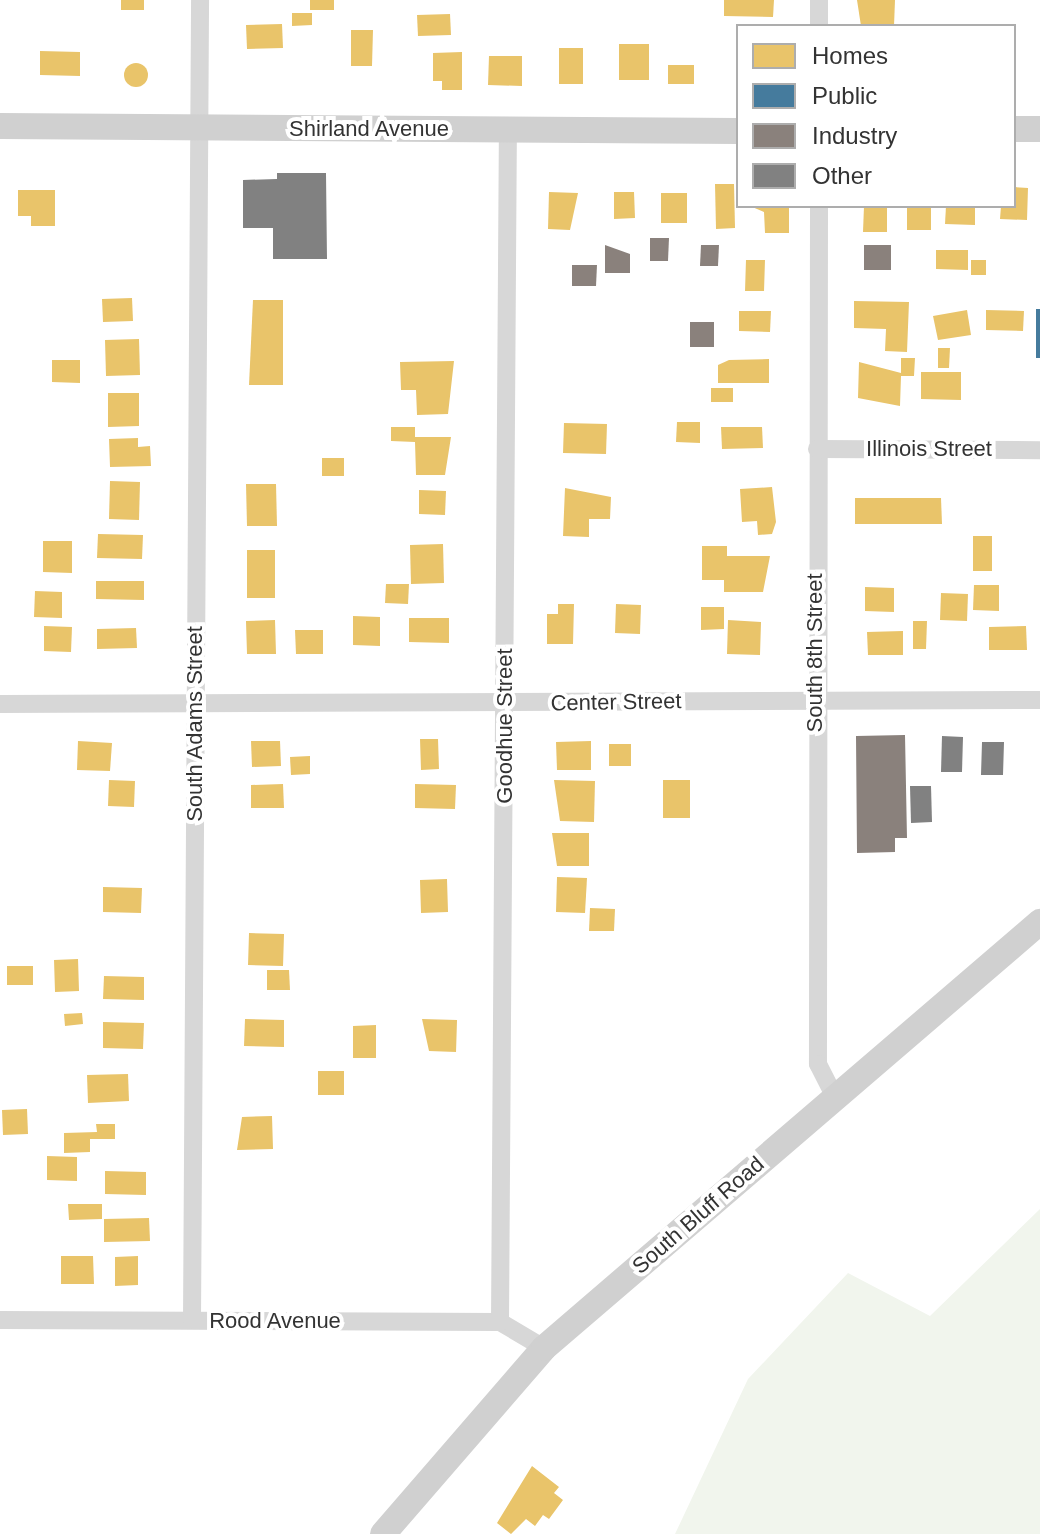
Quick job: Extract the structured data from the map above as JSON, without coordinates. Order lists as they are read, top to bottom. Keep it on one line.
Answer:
{"streets":{"street":["Shirland Avenue","Illinois Street","South 8th Street","Center Street","South Adams Street","Goodhue Street","South Bluff Road","Rood Avenue"]},"crossings":[["Shirland Avenue","South Adams Street"],["Shirland Avenue","Goodhue Street"],["Illinois Street","South 8th Street"],["South 8th Street","Center Street"],["South 8th Street","South Bluff Road"],["Center Street","South Adams Street"],["Center Street","Goodhue Street"],["South Adams Street","Rood Avenue"],["Goodhue Street","Rood Avenue"]],"legend":["Homes","Public","Industry","Other"]}
